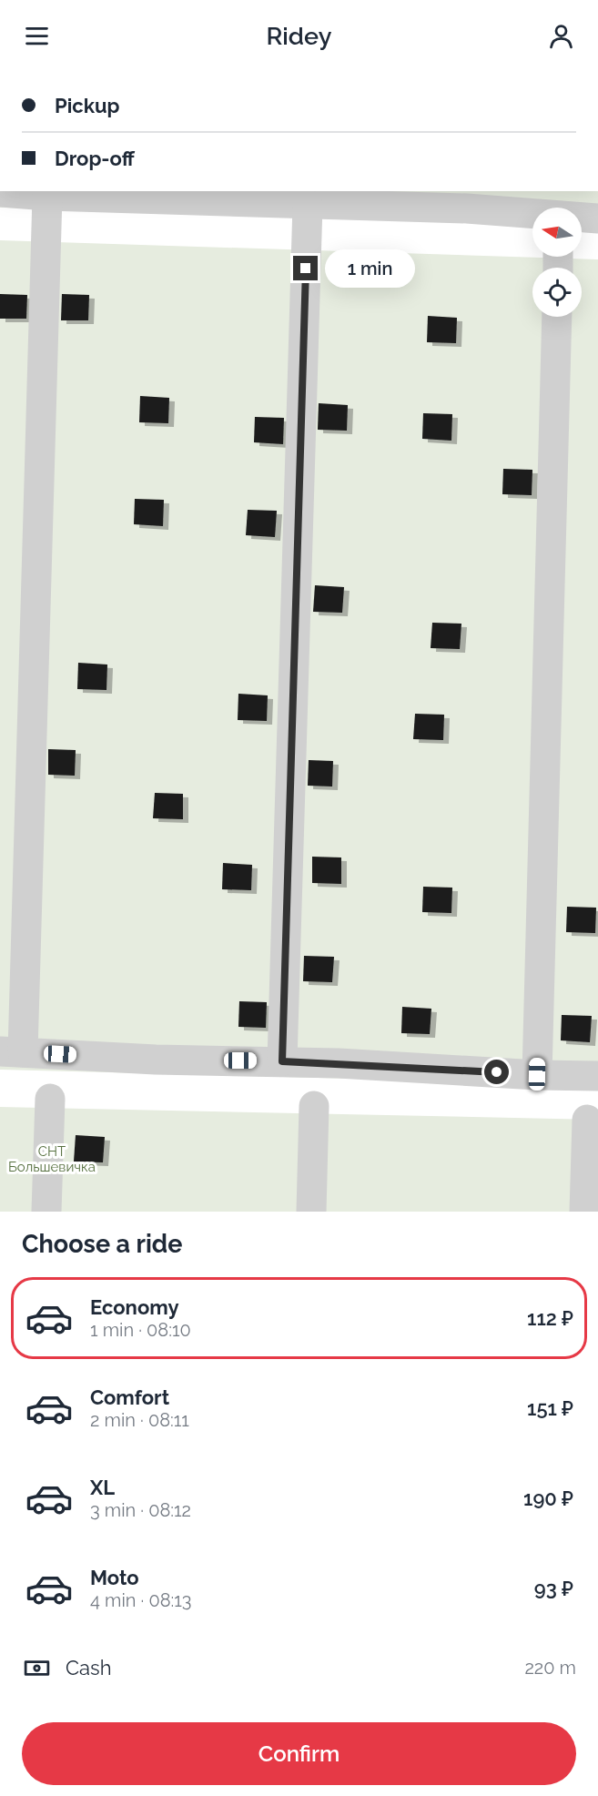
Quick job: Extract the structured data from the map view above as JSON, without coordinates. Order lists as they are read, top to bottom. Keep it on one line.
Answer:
{"parks":["СНТ Большевичка"],"north":"left","page":{"header":"Ridey","banner":["Pickup","Drop-off"],"bubble":"1 min","heading":"Choose a ride","list":[{"name":"Economy","note":"1 min · 08:10","value":"112 ₽"},{"name":"Comfort","note":"2 min · 08:11","value":"151 ₽"},{"name":"XL","note":"3 min · 08:12","value":"190 ₽"},{"name":"Moto","note":"4 min · 08:13","value":"93 ₽"}],"pay":["Cash","220 m"],"buttons":"Confirm"}}
